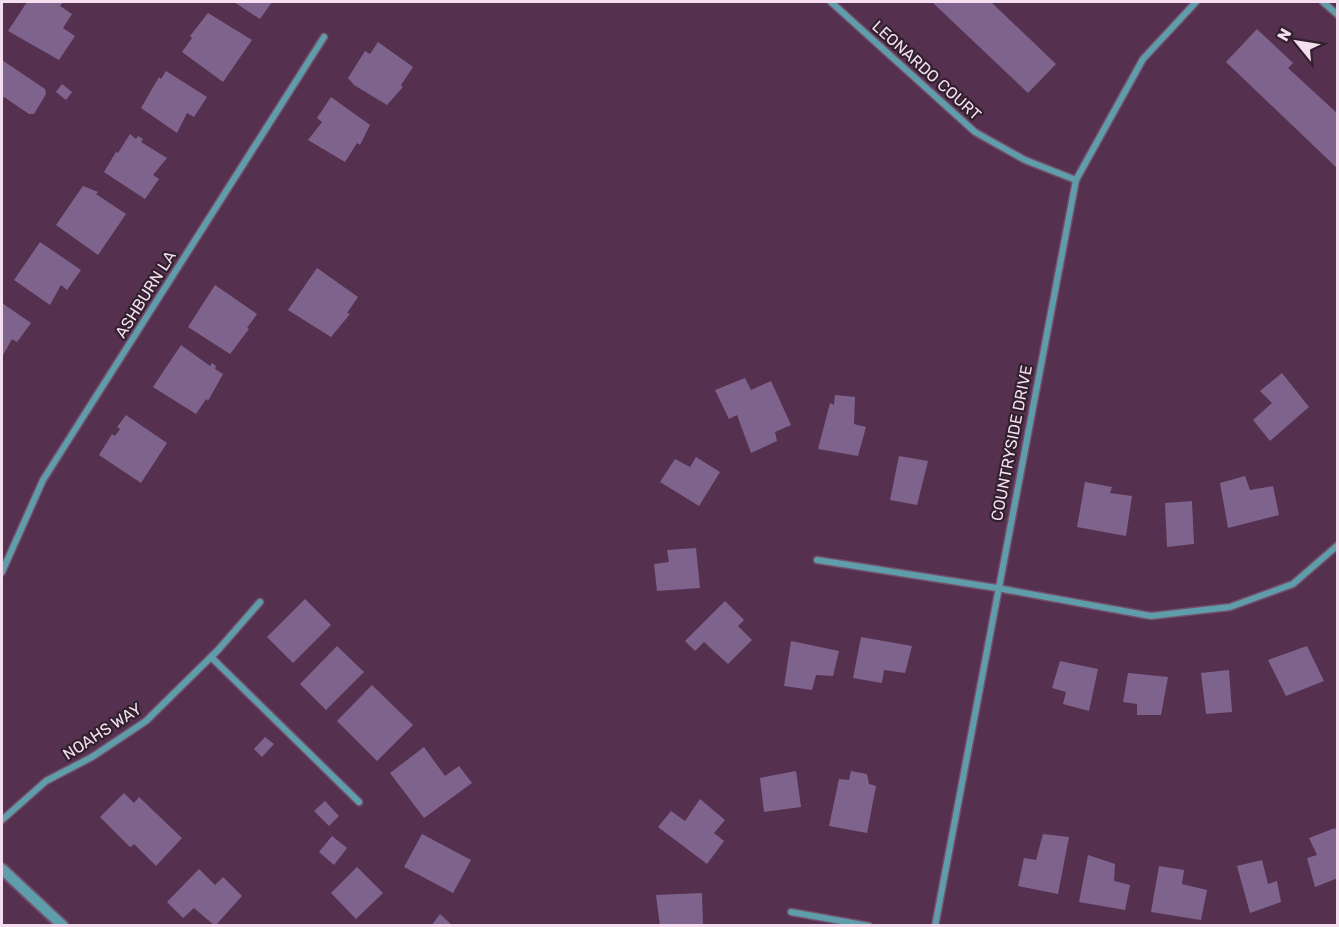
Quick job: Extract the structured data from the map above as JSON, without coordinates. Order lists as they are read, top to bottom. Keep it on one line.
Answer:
{"streets":{"street":["LEONARDO COURT","ASHBURN LA","COUNTRYSIDE DRIVE","NOAHS WAY"]},"crossings":[["LEONARDO COURT","COUNTRYSIDE DRIVE"]],"north":"top left"}
